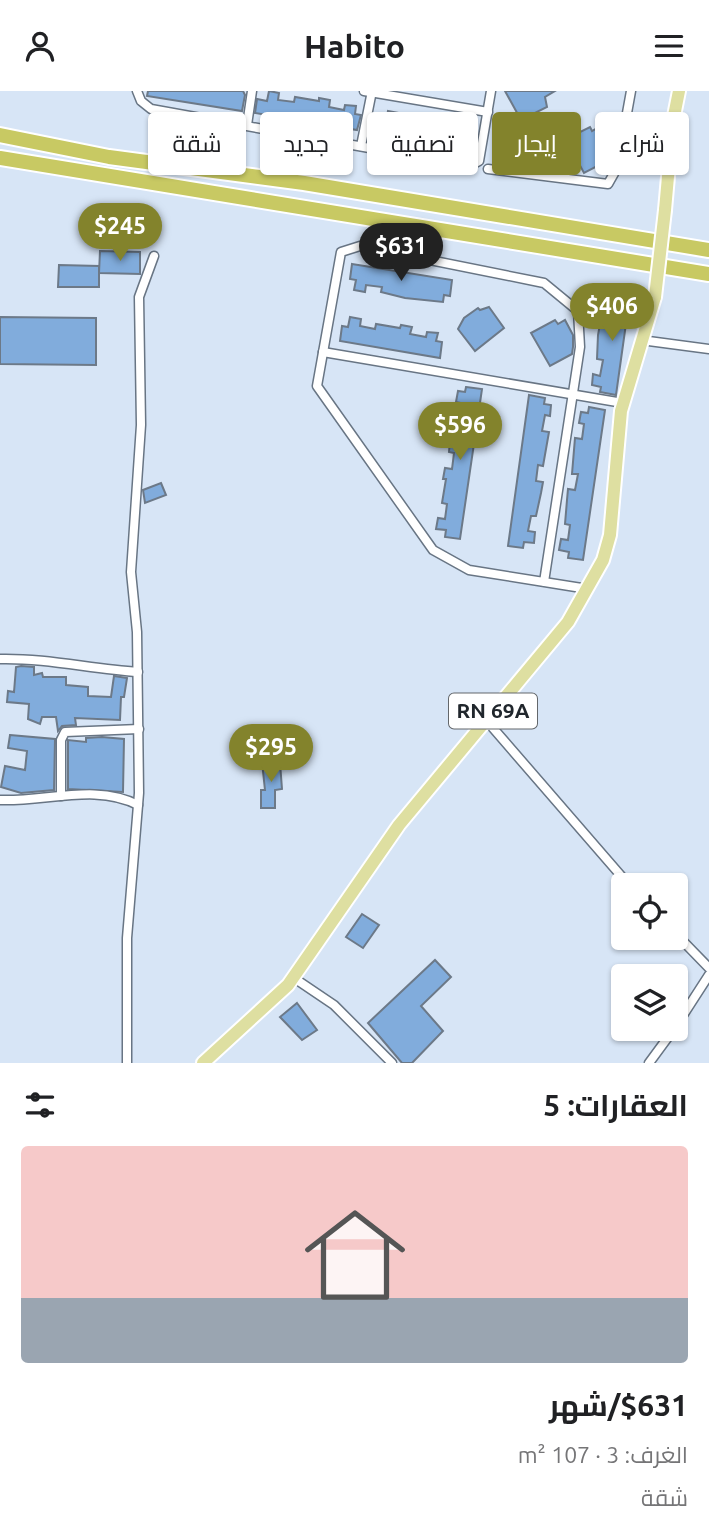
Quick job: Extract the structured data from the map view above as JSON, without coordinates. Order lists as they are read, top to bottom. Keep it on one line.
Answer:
{"streets":{"main road":["RN 69A"]},"page":{"header":"Habito","chip":["شراء","إيجار","تصفية","جديد","شقة"],"price":["$245","$631","$406","$596","$295"],"heading":"العقارات: 5","list":[{"name":"$631/شهر","note":"الغرف: 3 · 107 m² · شقة"}]}}
